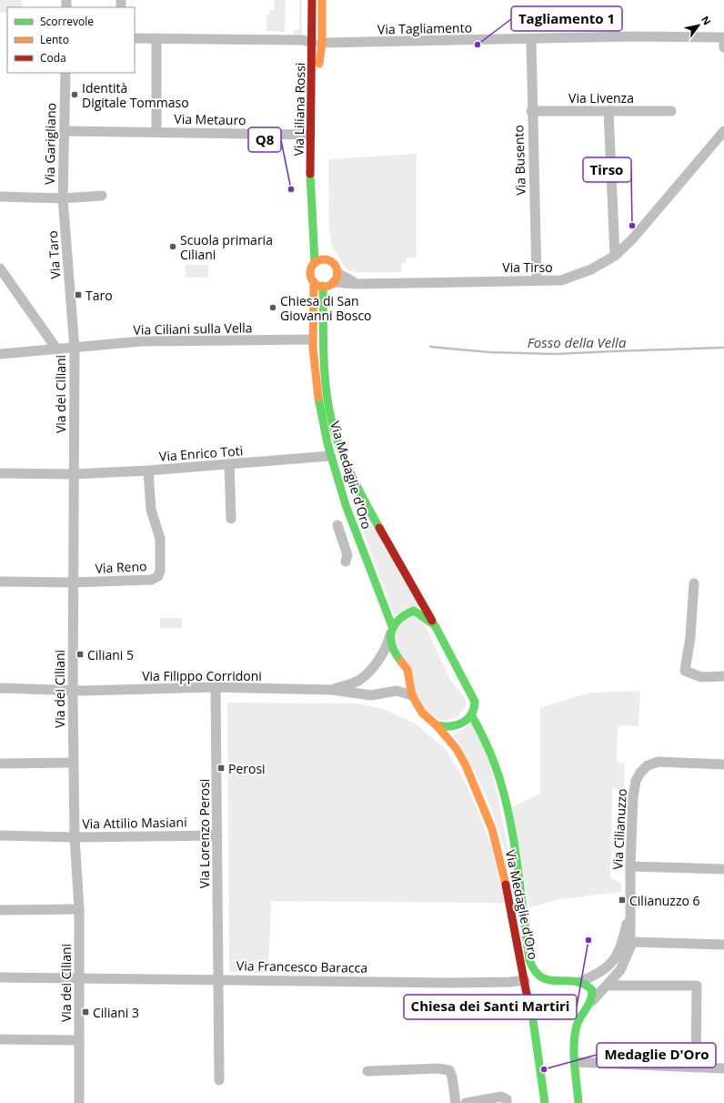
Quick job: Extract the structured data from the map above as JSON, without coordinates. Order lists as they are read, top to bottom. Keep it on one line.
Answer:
{"streets":{"street":["Via Tagliamento","Via Livenza","Via Liliana Rossi","Via Metauro","Via Garigliano","Via Busento","Via Taro","Via Tirso","Via Ciliani sulla Vella","Via dei Ciliani","Via Enrico Toti","Via Medaglie d'Oro","Via Reno","Via Filippo Corridoni","Via Attilio Masiani","Via Cilianuzzo","Via Lorenzo Perosi","Via Francesco Baracca"]},"crossings":[["Via Tagliamento","Via Liliana Rossi"],["Via Tagliamento","Via Busento"],["Via Livenza","Via Busento"],["Via Liliana Rossi","Via Metauro"],["Via Liliana Rossi","Via Tirso"],["Via Liliana Rossi","Via Medaglie d'Oro"],["Via Metauro","Via Garigliano"],["Via Garigliano","Via Taro"],["Via Busento","Via Tirso"],["Via Taro","Via Ciliani sulla Vella"],["Via Taro","Via dei Ciliani"],["Via Tirso","Via Medaglie d'Oro"],["Via Ciliani sulla Vella","Via dei Ciliani"],["Via Ciliani sulla Vella","Via Medaglie d'Oro"],["Via dei Ciliani","Via Enrico Toti"],["Via dei Ciliani","Via Reno"],["Via dei Ciliani","Via Filippo Corridoni"],["Via dei Ciliani","Via Attilio Masiani"],["Via dei Ciliani","Via Francesco Baracca"],["Via Enrico Toti","Via Medaglie d'Oro"],["Via Enrico Toti","Via Reno"],["Via Medaglie d'Oro","Via Filippo Corridoni"],["Via Medaglie d'Oro","Via Francesco Baracca"],["Via Filippo Corridoni","Via Lorenzo Perosi"],["Via Attilio Masiani","Via Lorenzo Perosi"],["Via Lorenzo Perosi","Via Francesco Baracca"]],"water":["Fosso della Vella"],"places":{"other":["Tagliamento 1","Identità Digitale Tommaso","Q8","Tirso","Scuola primaria Ciliani","Chiesa di San Giovanni Bosco","Chiesa dei Santi Martiri","Medaglie D'Oro"],"transit":["Taro","Ciliani 5","Perosi","Cilianuzzo 6","Ciliani 3"]},"legend":["Scorrevole","Lento","Coda"],"north":"top right"}
